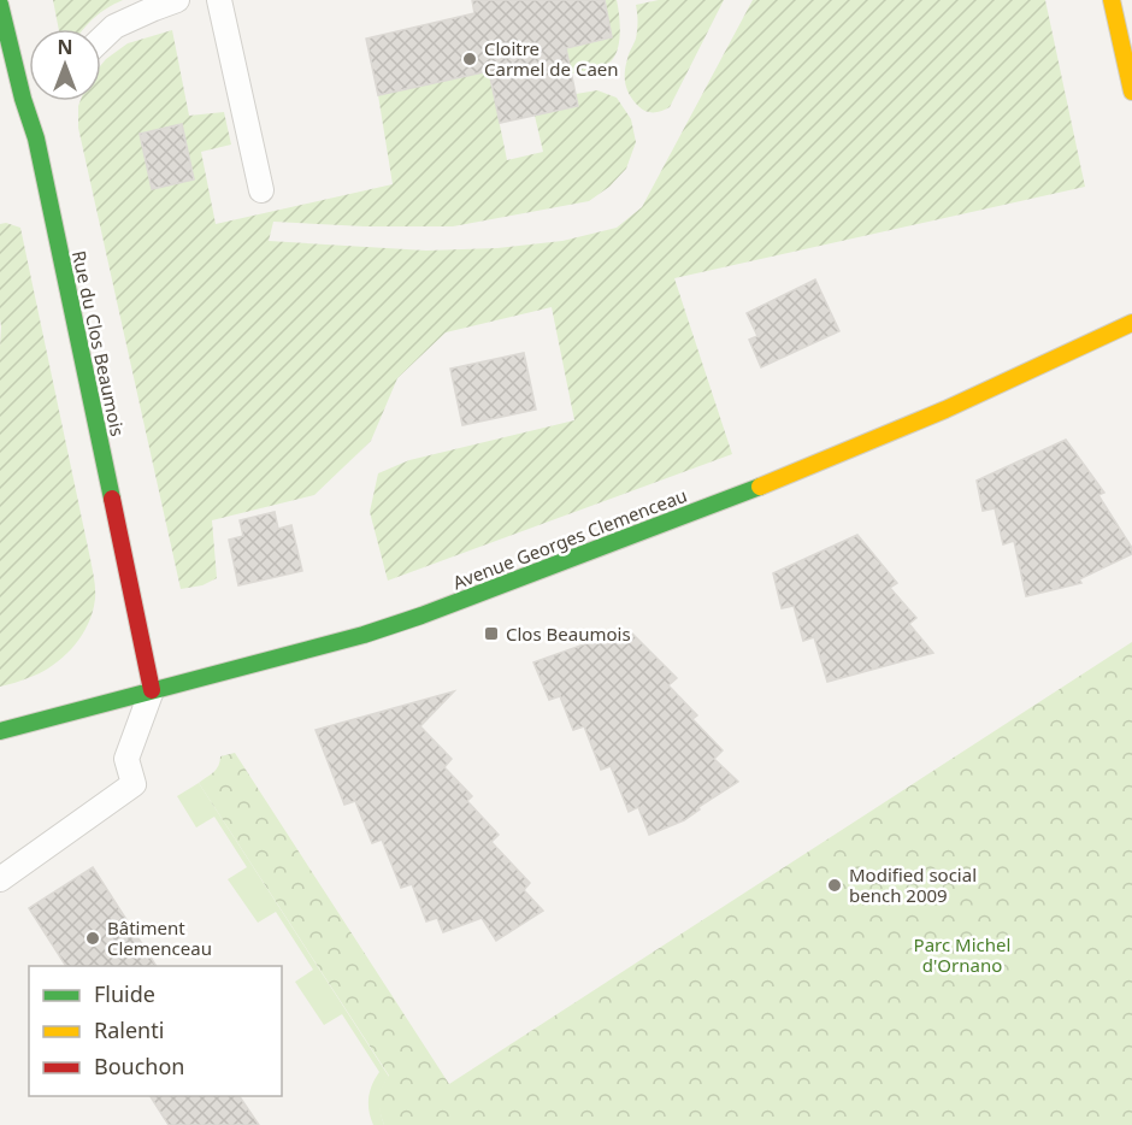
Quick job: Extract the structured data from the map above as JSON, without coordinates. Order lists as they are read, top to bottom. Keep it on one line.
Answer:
{"streets":{"main road":["Rue du Clos Beaumois","Avenue Georges Clemenceau"]},"crossings":[["Rue du Clos Beaumois","Avenue Georges Clemenceau"]],"parks":["Parc Michel d'Ornano"],"places":{"other":["Cloitre Carmel de Caen","Modified social bench 2009","Bâtiment Clemenceau"],"transit":["Clos Beaumois"]},"legend":["Fluide","Ralenti","Bouchon"],"north":"top"}
